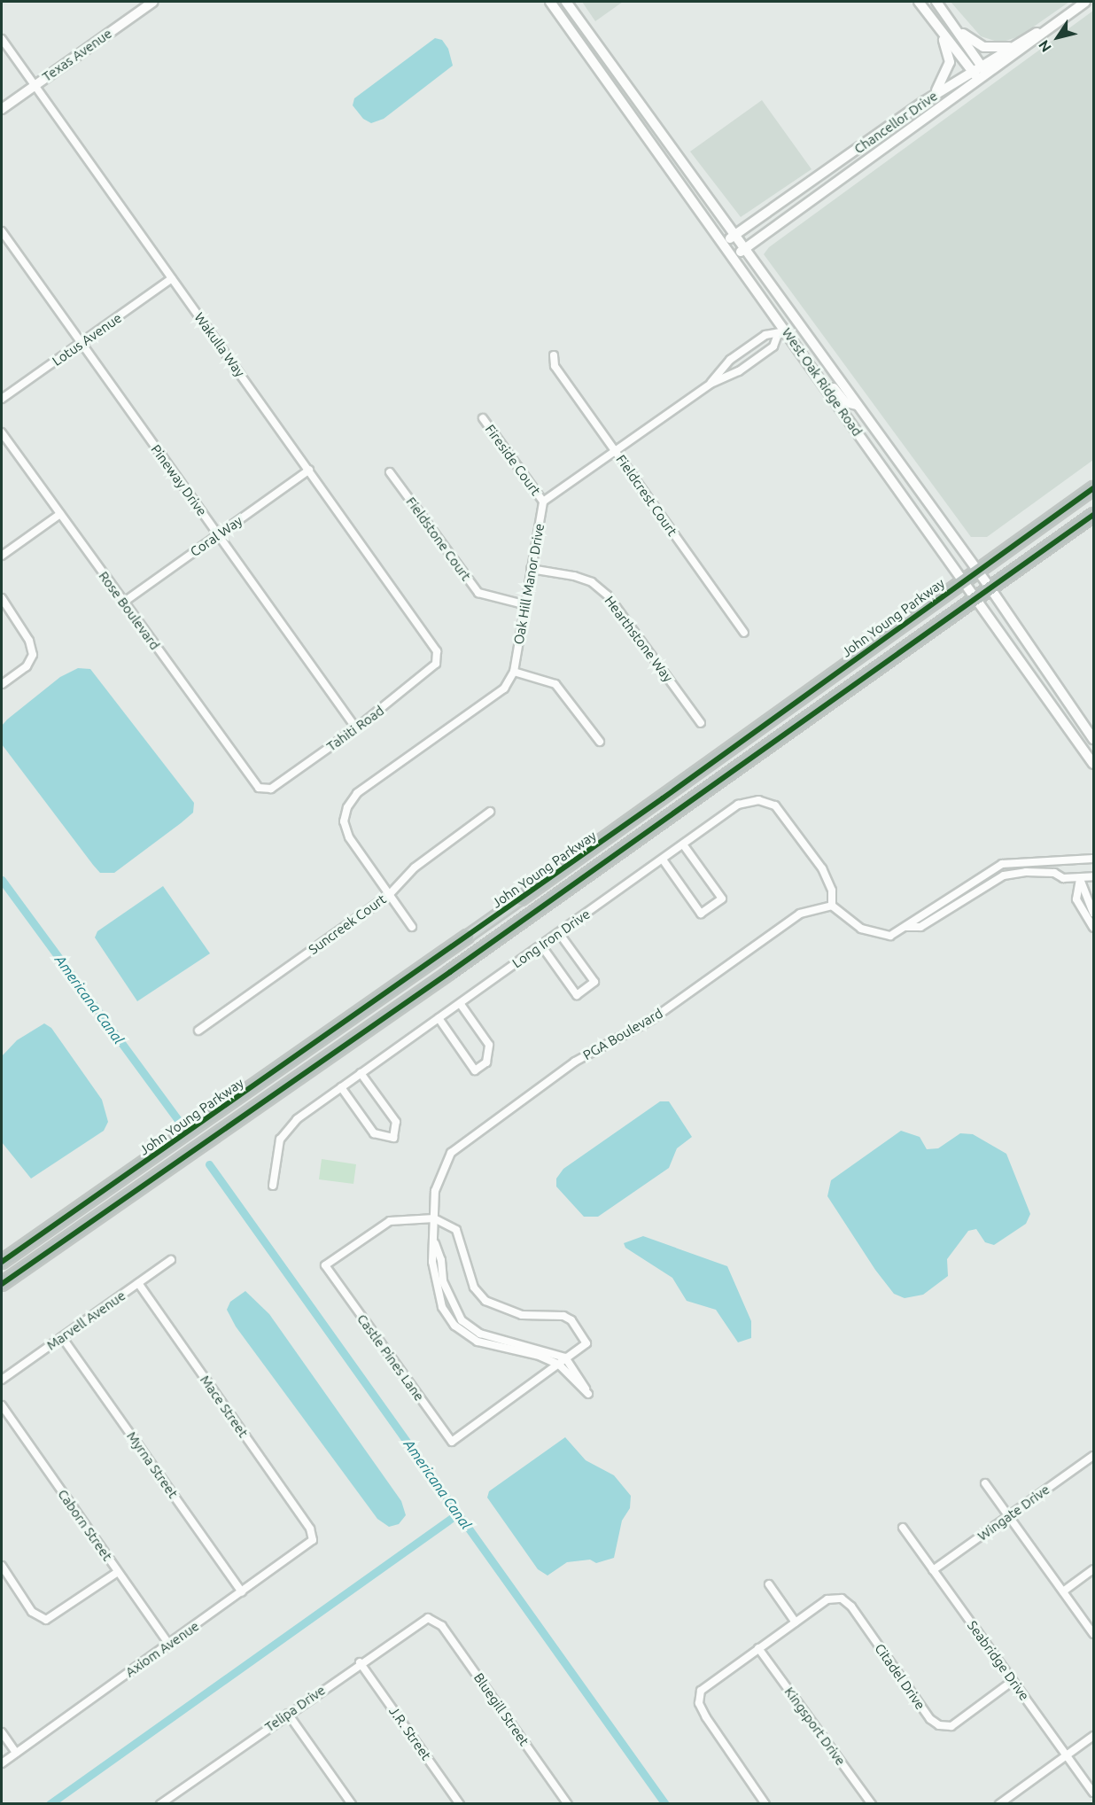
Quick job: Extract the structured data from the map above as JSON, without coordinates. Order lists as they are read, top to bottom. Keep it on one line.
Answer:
{"streets":{"highway":["John Young Parkway"],"street":["Texas Avenue","Chancellor Drive","Lotus Avenue","Wakulla Way","West Oak Ridge Road","Fireside Court","Pineway Drive","Fieldcrest Court","Coral Way","Fieldstone Court","Oak Hill Manor Drive","Rose Boulevard","Hearthstone Way","Tahiti Road","Suncreek Court","Long Iron Drive","PGA Boulevard","Marvell Avenue","Castle Pines Lane","Mace Street","Myrna Street","Wingate Drive","Caborn Street","Axiom Avenue","Seabridge Drive","Citadel Drive","Telipa Drive","Bluegill Street","Kingsport Drive","J.R. Street"]},"crossings":[["Texas Avenue","Wakulla Way"],["Chancellor Drive","West Oak Ridge Road"],["Lotus Avenue","Wakulla Way"],["Lotus Avenue","Pineway Drive"],["Wakulla Way","Coral Way"],["Wakulla Way","Tahiti Road"],["West Oak Ridge Road","John Young Parkway"],["Fireside Court","Oak Hill Manor Drive"],["Pineway Drive","Coral Way"],["Pineway Drive","Tahiti Road"],["Coral Way","Rose Boulevard"],["Fieldstone Court","Oak Hill Manor Drive"],["Oak Hill Manor Drive","Hearthstone Way"],["Oak Hill Manor Drive","Suncreek Court"],["Rose Boulevard","Tahiti Road"],["Long Iron Drive","PGA Boulevard"],["PGA Boulevard","Castle Pines Lane"],["Marvell Avenue","Mace Street"],["Marvell Avenue","Myrna Street"],["Mace Street","Axiom Avenue"],["Myrna Street","Axiom Avenue"],["Wingate Drive","Seabridge Drive"],["Caborn Street","Axiom Avenue"],["Seabridge Drive","Citadel Drive"],["Telipa Drive","Bluegill Street"],["Telipa Drive","J.R. Street"]],"water":["Americana Canal"],"north":"bottom left"}
